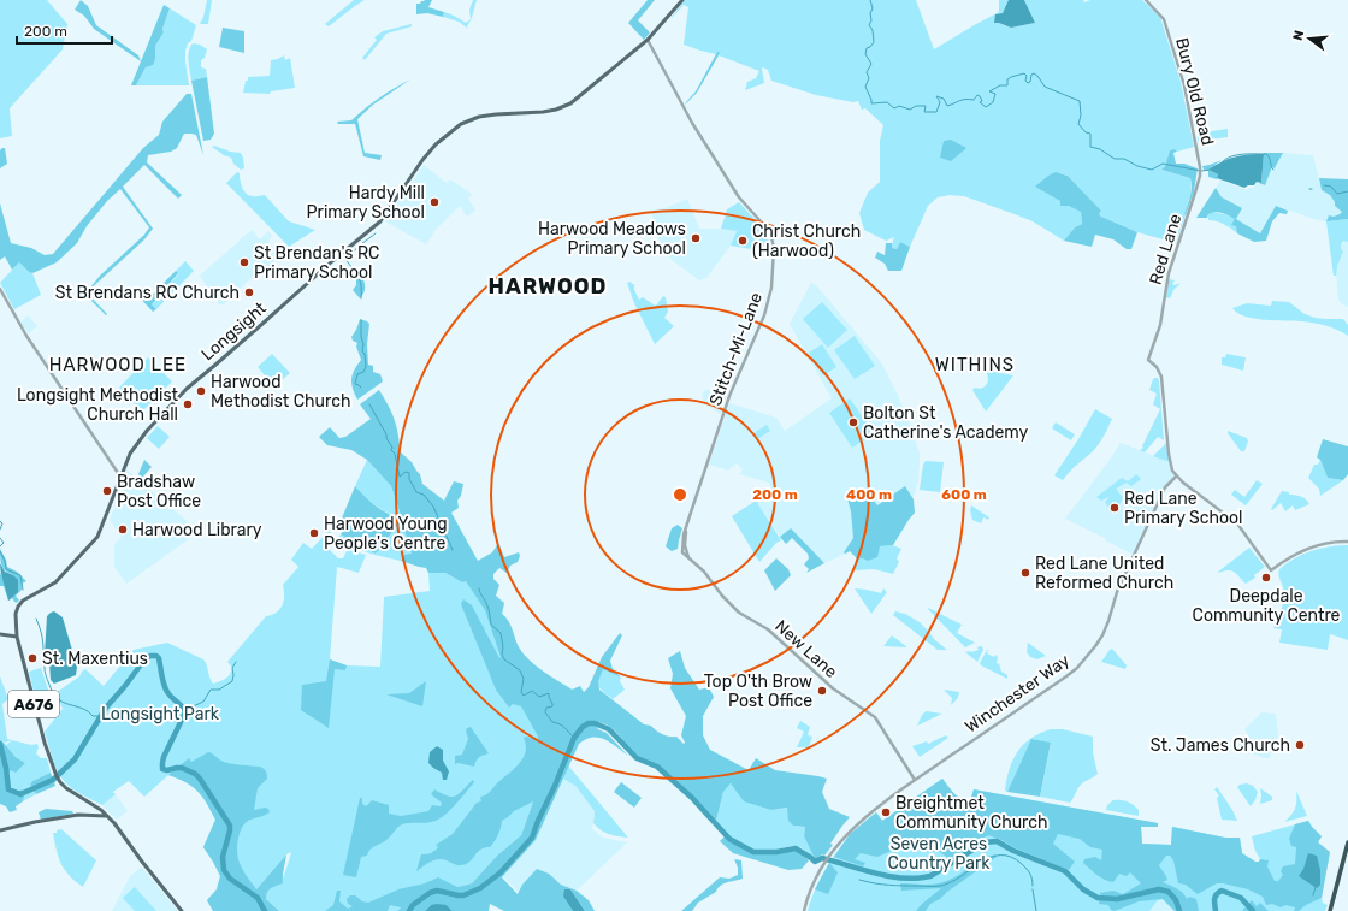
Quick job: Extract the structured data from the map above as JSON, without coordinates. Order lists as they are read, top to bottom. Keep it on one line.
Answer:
{"streets":{"main road":["Longsight","A676"],"street":["Bury Old Road","Red Lane","Stitch-Mi-Lane","New Lane","Winchester Way"]},"crossings":[["Bury Old Road","Red Lane"],["Red Lane","Winchester Way"],["Longsight","Stitch-Mi-Lane"],["Longsight","A676"],["Stitch-Mi-Lane","New Lane"],["New Lane","Winchester Way"]],"districts":["HARWOOD","HARWOOD LEE","WITHINS"],"parks":["Longsight Park","Seven Acres Country Park"],"places":["Hardy Mill Primary School","Harwood Meadows Primary School","Christ Church (Harwood)","St Brendan's RC Primary School","St Brendans RC Church","Harwood Methodist Church","Longsight Methodist Church Hall","Bolton St Catherine's Academy","Bradshaw Post Office","Red Lane Primary School","Harwood Library","Harwood Young People's Centre","Red Lane United Reformed Church","Deepdale Community Centre","St. Maxentius","Top O'th Brow Post Office","St. James Church","Breightmet Community Church"],"scale_bar":"200 m","north":"left","rings":["200 m","400 m","600 m"]}
